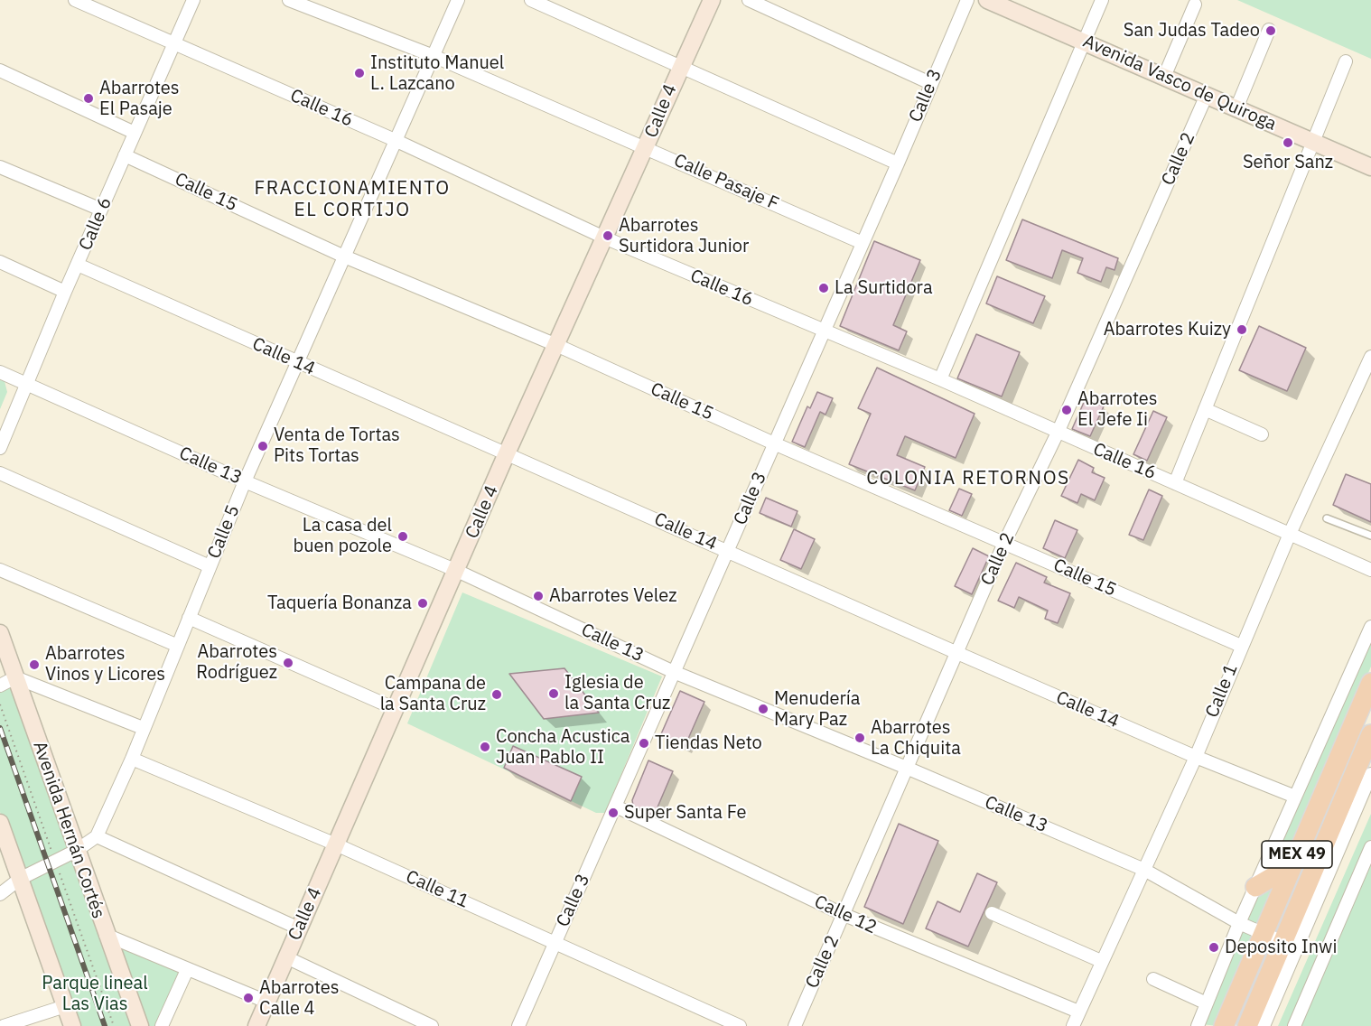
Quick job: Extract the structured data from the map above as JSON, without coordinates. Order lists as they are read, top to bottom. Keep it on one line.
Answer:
{"streets":{"main road":["MEX 49"],"street":["Avenida Vasco de Quiroga","Calle 3","Calle 16","Calle 4","Calle 2","Calle Pasaje F","Calle 15","Calle 6","Calle 14","Calle 13","Calle 5","Calle 1","Avenida Hernán Cortés","Calle 11","Calle 12"]},"crossings":[["Avenida Vasco de Quiroga","Calle 2"],["Calle 3","Calle 16"],["Calle 3","Calle Pasaje F"],["Calle 3","Calle 15"],["Calle 3","Calle 14"],["Calle 3","Calle 13"],["Calle 3","Calle 11"],["Calle 3","Calle 12"],["Calle 16","Calle 4"],["Calle 16","Calle 2"],["Calle 16","Calle 6"],["Calle 16","Calle 5"],["Calle 16","Calle 1"],["Calle 4","Calle Pasaje F"],["Calle 4","Calle 15"],["Calle 4","Calle 14"],["Calle 4","Calle 13"],["Calle 4","Calle 11"],["Calle 2","Calle 15"],["Calle 2","Calle 14"],["Calle 2","Calle 13"],["Calle 2","Calle 12"],["Calle Pasaje F","Calle 5"],["Calle 15","Calle 6"],["Calle 15","Calle 5"],["Calle 15","Calle 1"],["Calle 6","Calle 14"],["Calle 6","Calle 13"],["Calle 14","Calle 5"],["Calle 14","Calle 1"],["Calle 13","Calle 5"],["Calle 13","Calle 1"],["Calle 13","MEX 49"],["Calle 5","Calle 11"],["Calle 1","Calle 12"]],"districts":["FRACCIONAMIENTO EL CORTIJO","COLONIA RETORNOS"],"parks":["Parque lineal Las Vias"],"places":["San Judas Tadeo","Instituto Manuel L. Lazcano","Abarrotes El Pasaje","Señor Sanz","Abarrotes Surtidora Junior","La Surtidora","Abarrotes Kuizy","Abarrotes El Jefe Ii","Venta de Tortas Pits Tortas","La casa del buen pozole","Abarrotes Velez","Taquería Bonanza","Abarrotes Rodríguez","Abarrotes Vinos y Licores","Iglesia de la Santa Cruz","Campana de la Santa Cruz","Menudería Mary Paz","Abarrotes La Chiquita","Tiendas Neto","Concha Acustica Juan Pablo II","Super Santa Fe","Deposito Inwi","Abarrotes Calle 4"]}
